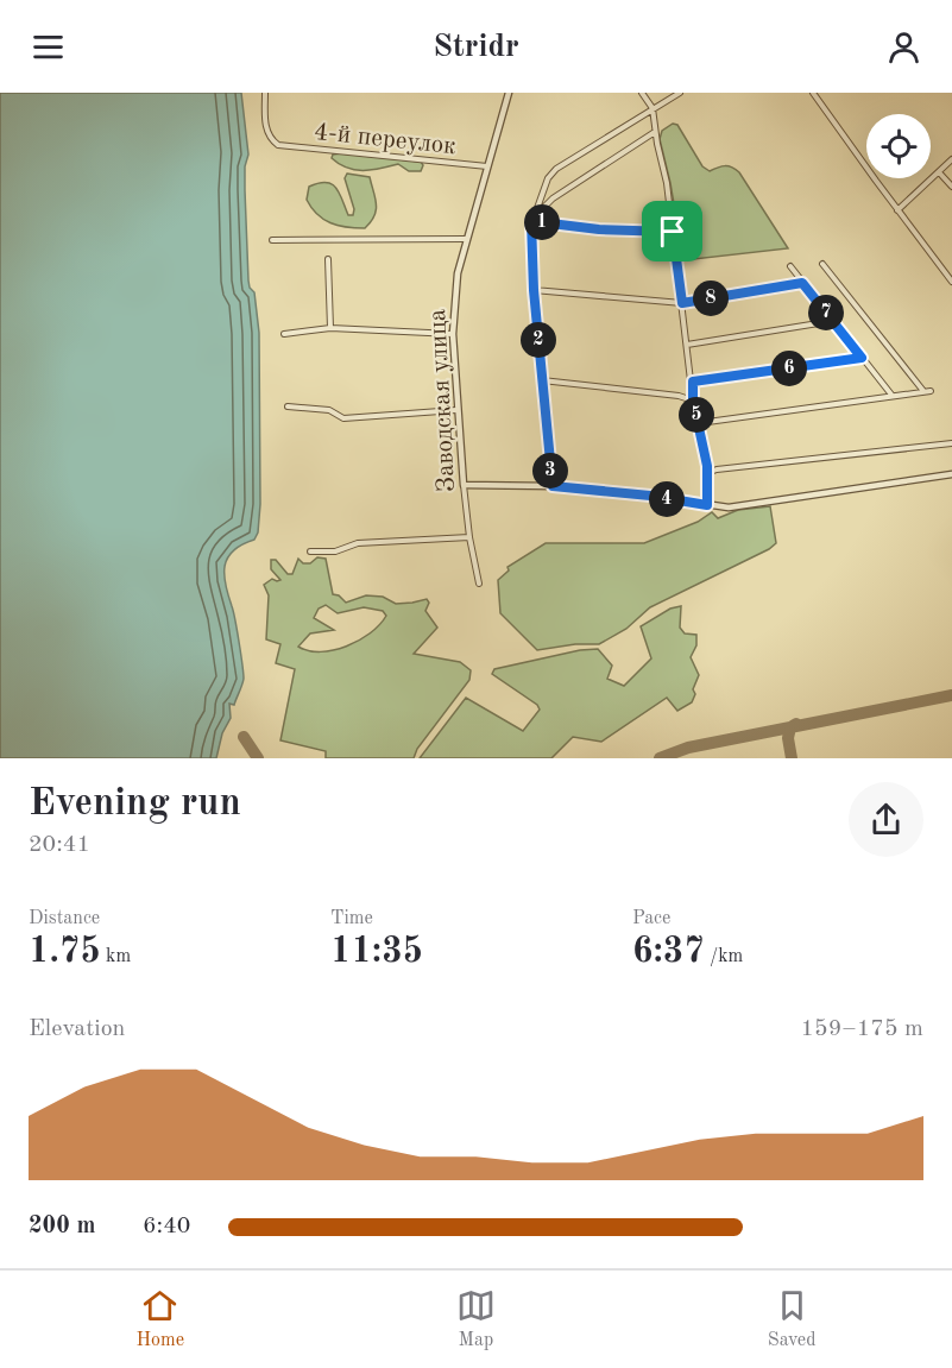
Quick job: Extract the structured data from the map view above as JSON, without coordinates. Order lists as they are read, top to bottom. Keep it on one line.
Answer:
{"streets":{"street":["4-й переулок","Заводская улица"]},"crossings":[["4-й переулок","Заводская улица"]],"page":{"header":"Stridr","pins":["1","8","7","2","6","5","3","4"],"heading":["Evening run","20:41"],"stats":[["Distance","1.75 km"],["Time","11:35"],["Pace","6:37 /km"]],"chart":["Elevation","159–175 m"],"list":[{"name":"200 m","note":"6:40"}],"tabs":["Home","Map","Saved"]}}
